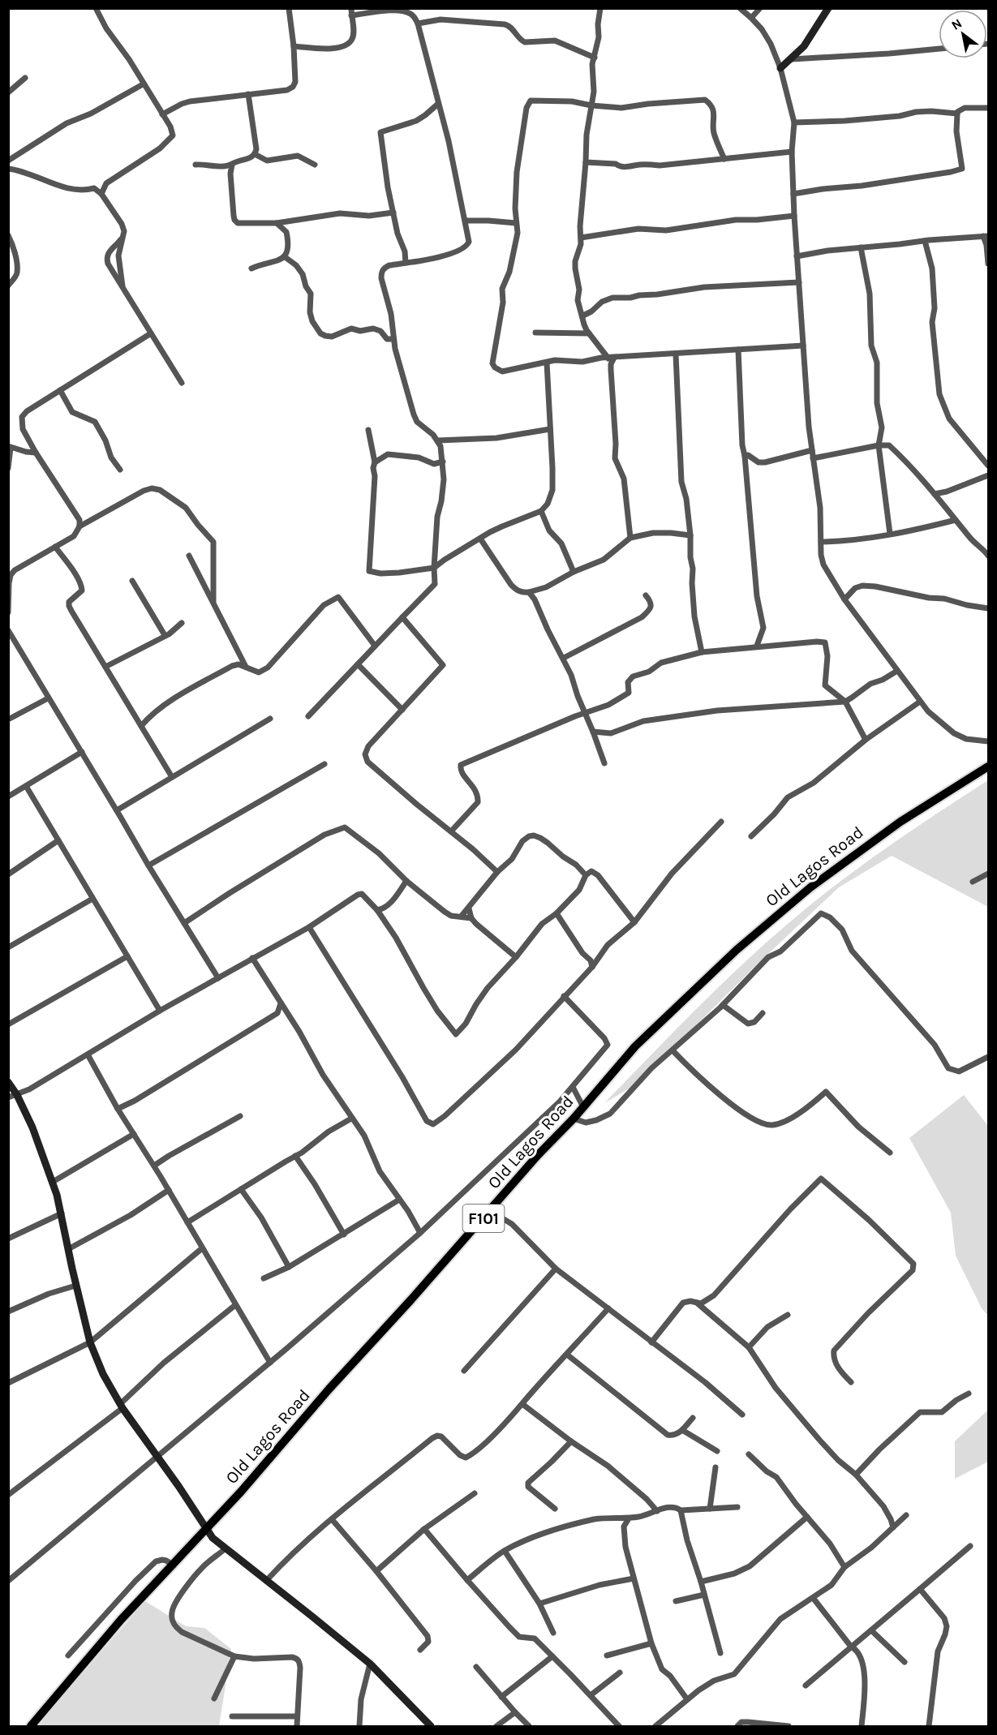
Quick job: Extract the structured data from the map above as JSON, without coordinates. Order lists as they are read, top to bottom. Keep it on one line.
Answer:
{"streets":{"main road":["Old Lagos Road","F101"]},"north":"top left"}
